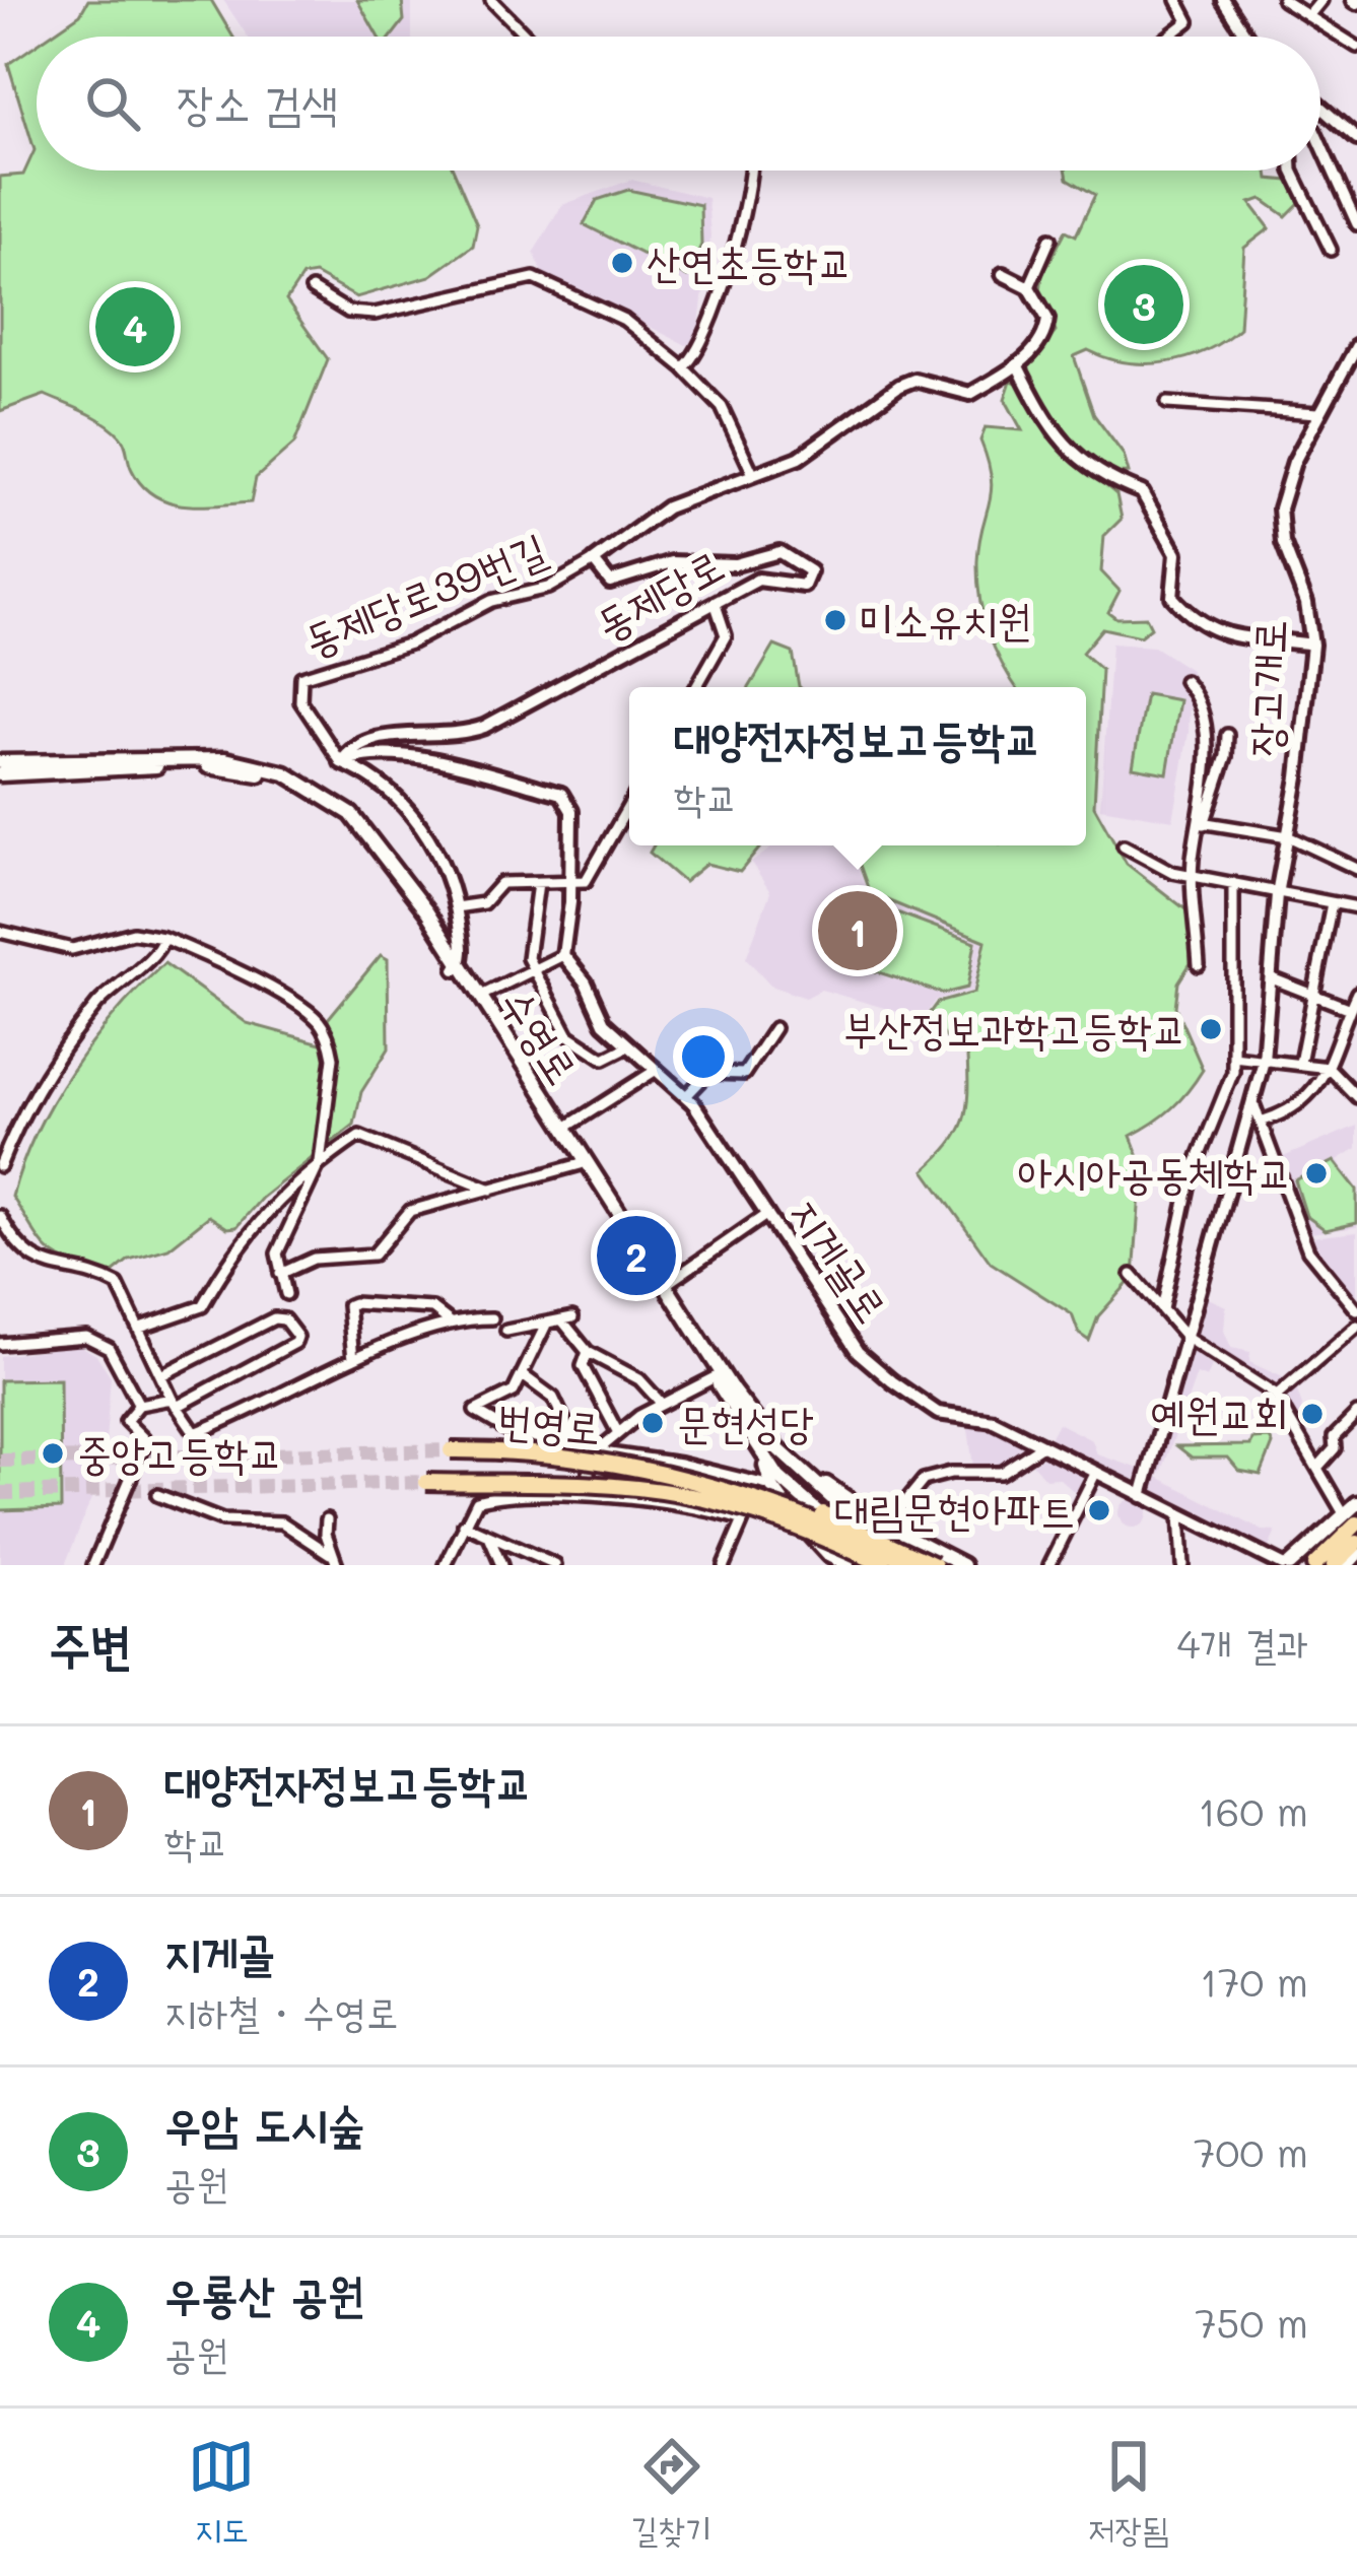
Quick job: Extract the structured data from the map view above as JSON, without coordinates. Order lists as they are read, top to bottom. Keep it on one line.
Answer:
{"streets":{"highway":["번영로"],"main road":["수영로"],"street":["동제당로39번길","동제당로","장고개로","지게골로"]},"crossings":[["동제당로39번길","동제당로"],["장고개로","지게골로"],["수영로","지게골로"],["수영로","번영로"]],"places":["산연초등학교","미소유치원","부산정보과학고등학교","아시아공동체학교","예원교회","문현성당","중앙고등학교","대림문현아파트"],"page":{"search":"장소 검색","pins":["3","4","1","2"],"popup":["대양전자정보고등학교","학교"],"heading":["주변","4개 결과"],"list":[{"mark":"1","name":"대양전자정보고등학교","note":"학교","value":"160 m"},{"mark":"2","name":"지게골","note":"지하철 · 수영로","value":"170 m"},{"mark":"3","name":"우암 도시숲","note":"공원","value":"700 m"},{"mark":"4","name":"우룡산 공원","note":"공원","value":"750 m"}],"nav":["지도","길찾기","저장됨"]}}
